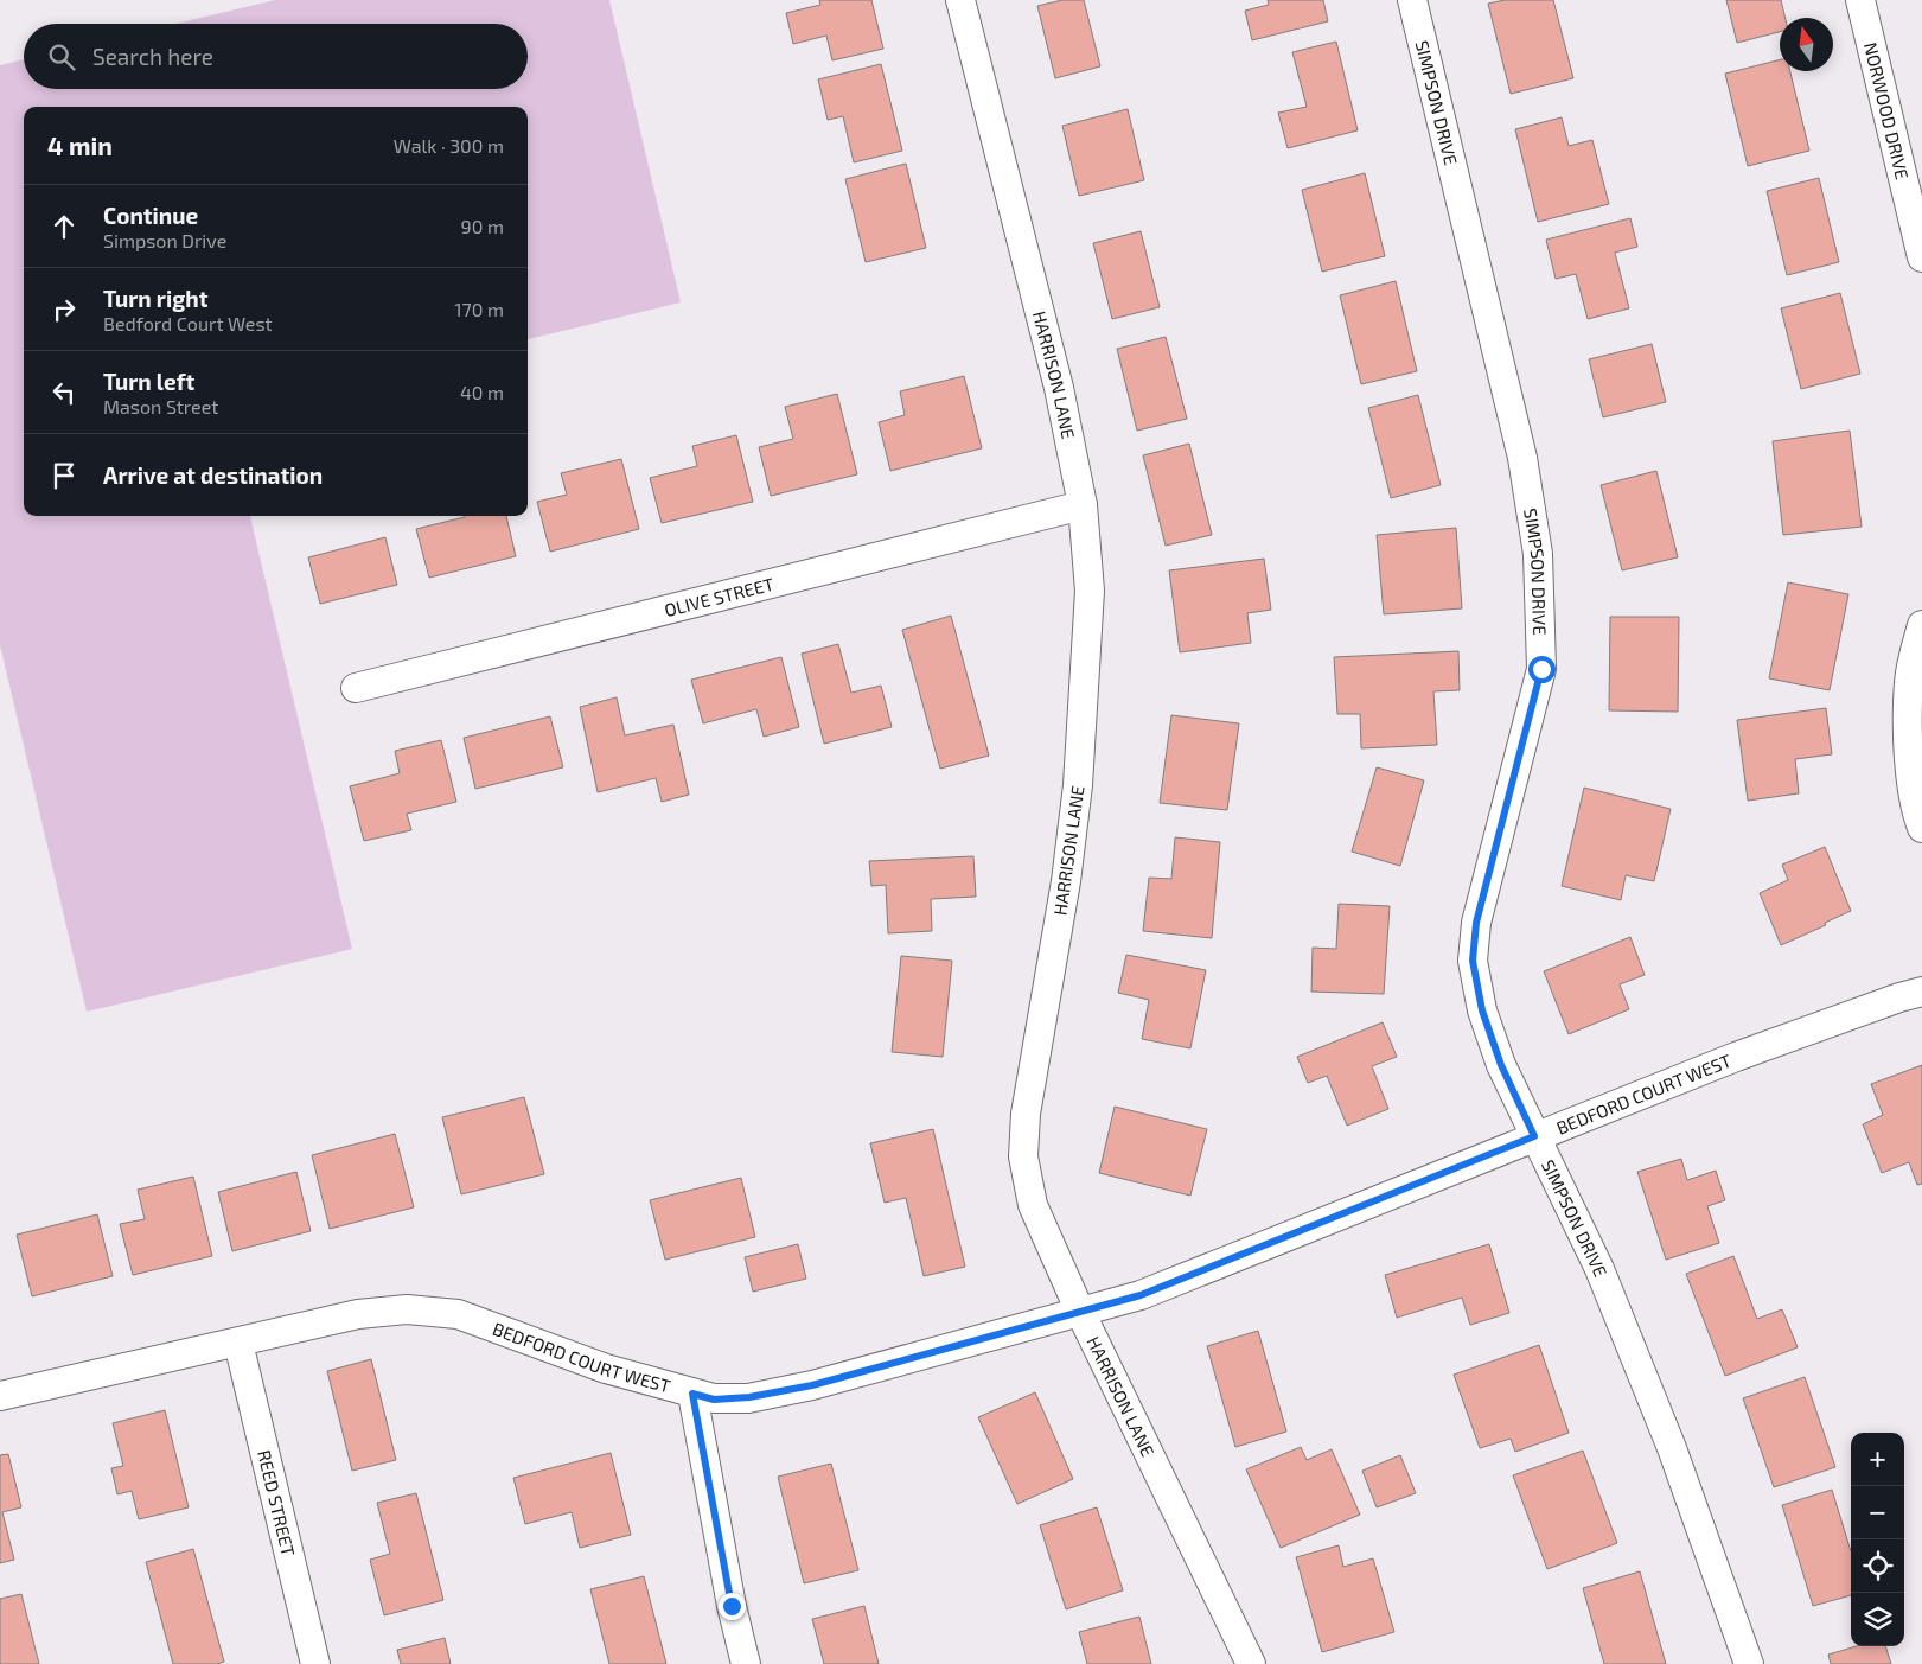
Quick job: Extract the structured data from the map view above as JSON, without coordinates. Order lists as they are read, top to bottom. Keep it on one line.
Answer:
{"streets":{"street":["SIMPSON DRIVE","NORWOOD DRIVE","HARRISON LANE","OLIVE STREET","BEDFORD COURT WEST","REED STREET"]},"crossings":[["SIMPSON DRIVE","BEDFORD COURT WEST"],["HARRISON LANE","OLIVE STREET"],["HARRISON LANE","BEDFORD COURT WEST"],["BEDFORD COURT WEST","REED STREET"]],"north":"top","page":{"search":"Search here","heading":["4 min","Walk · 300 m"],"list":[["Continue","Simpson Drive","90 m"],["Turn right","Bedford Court West","170 m"],["Turn left","Mason Street","40 m"],"Arrive at destination"],"map_buttons":["+","−"]}}
